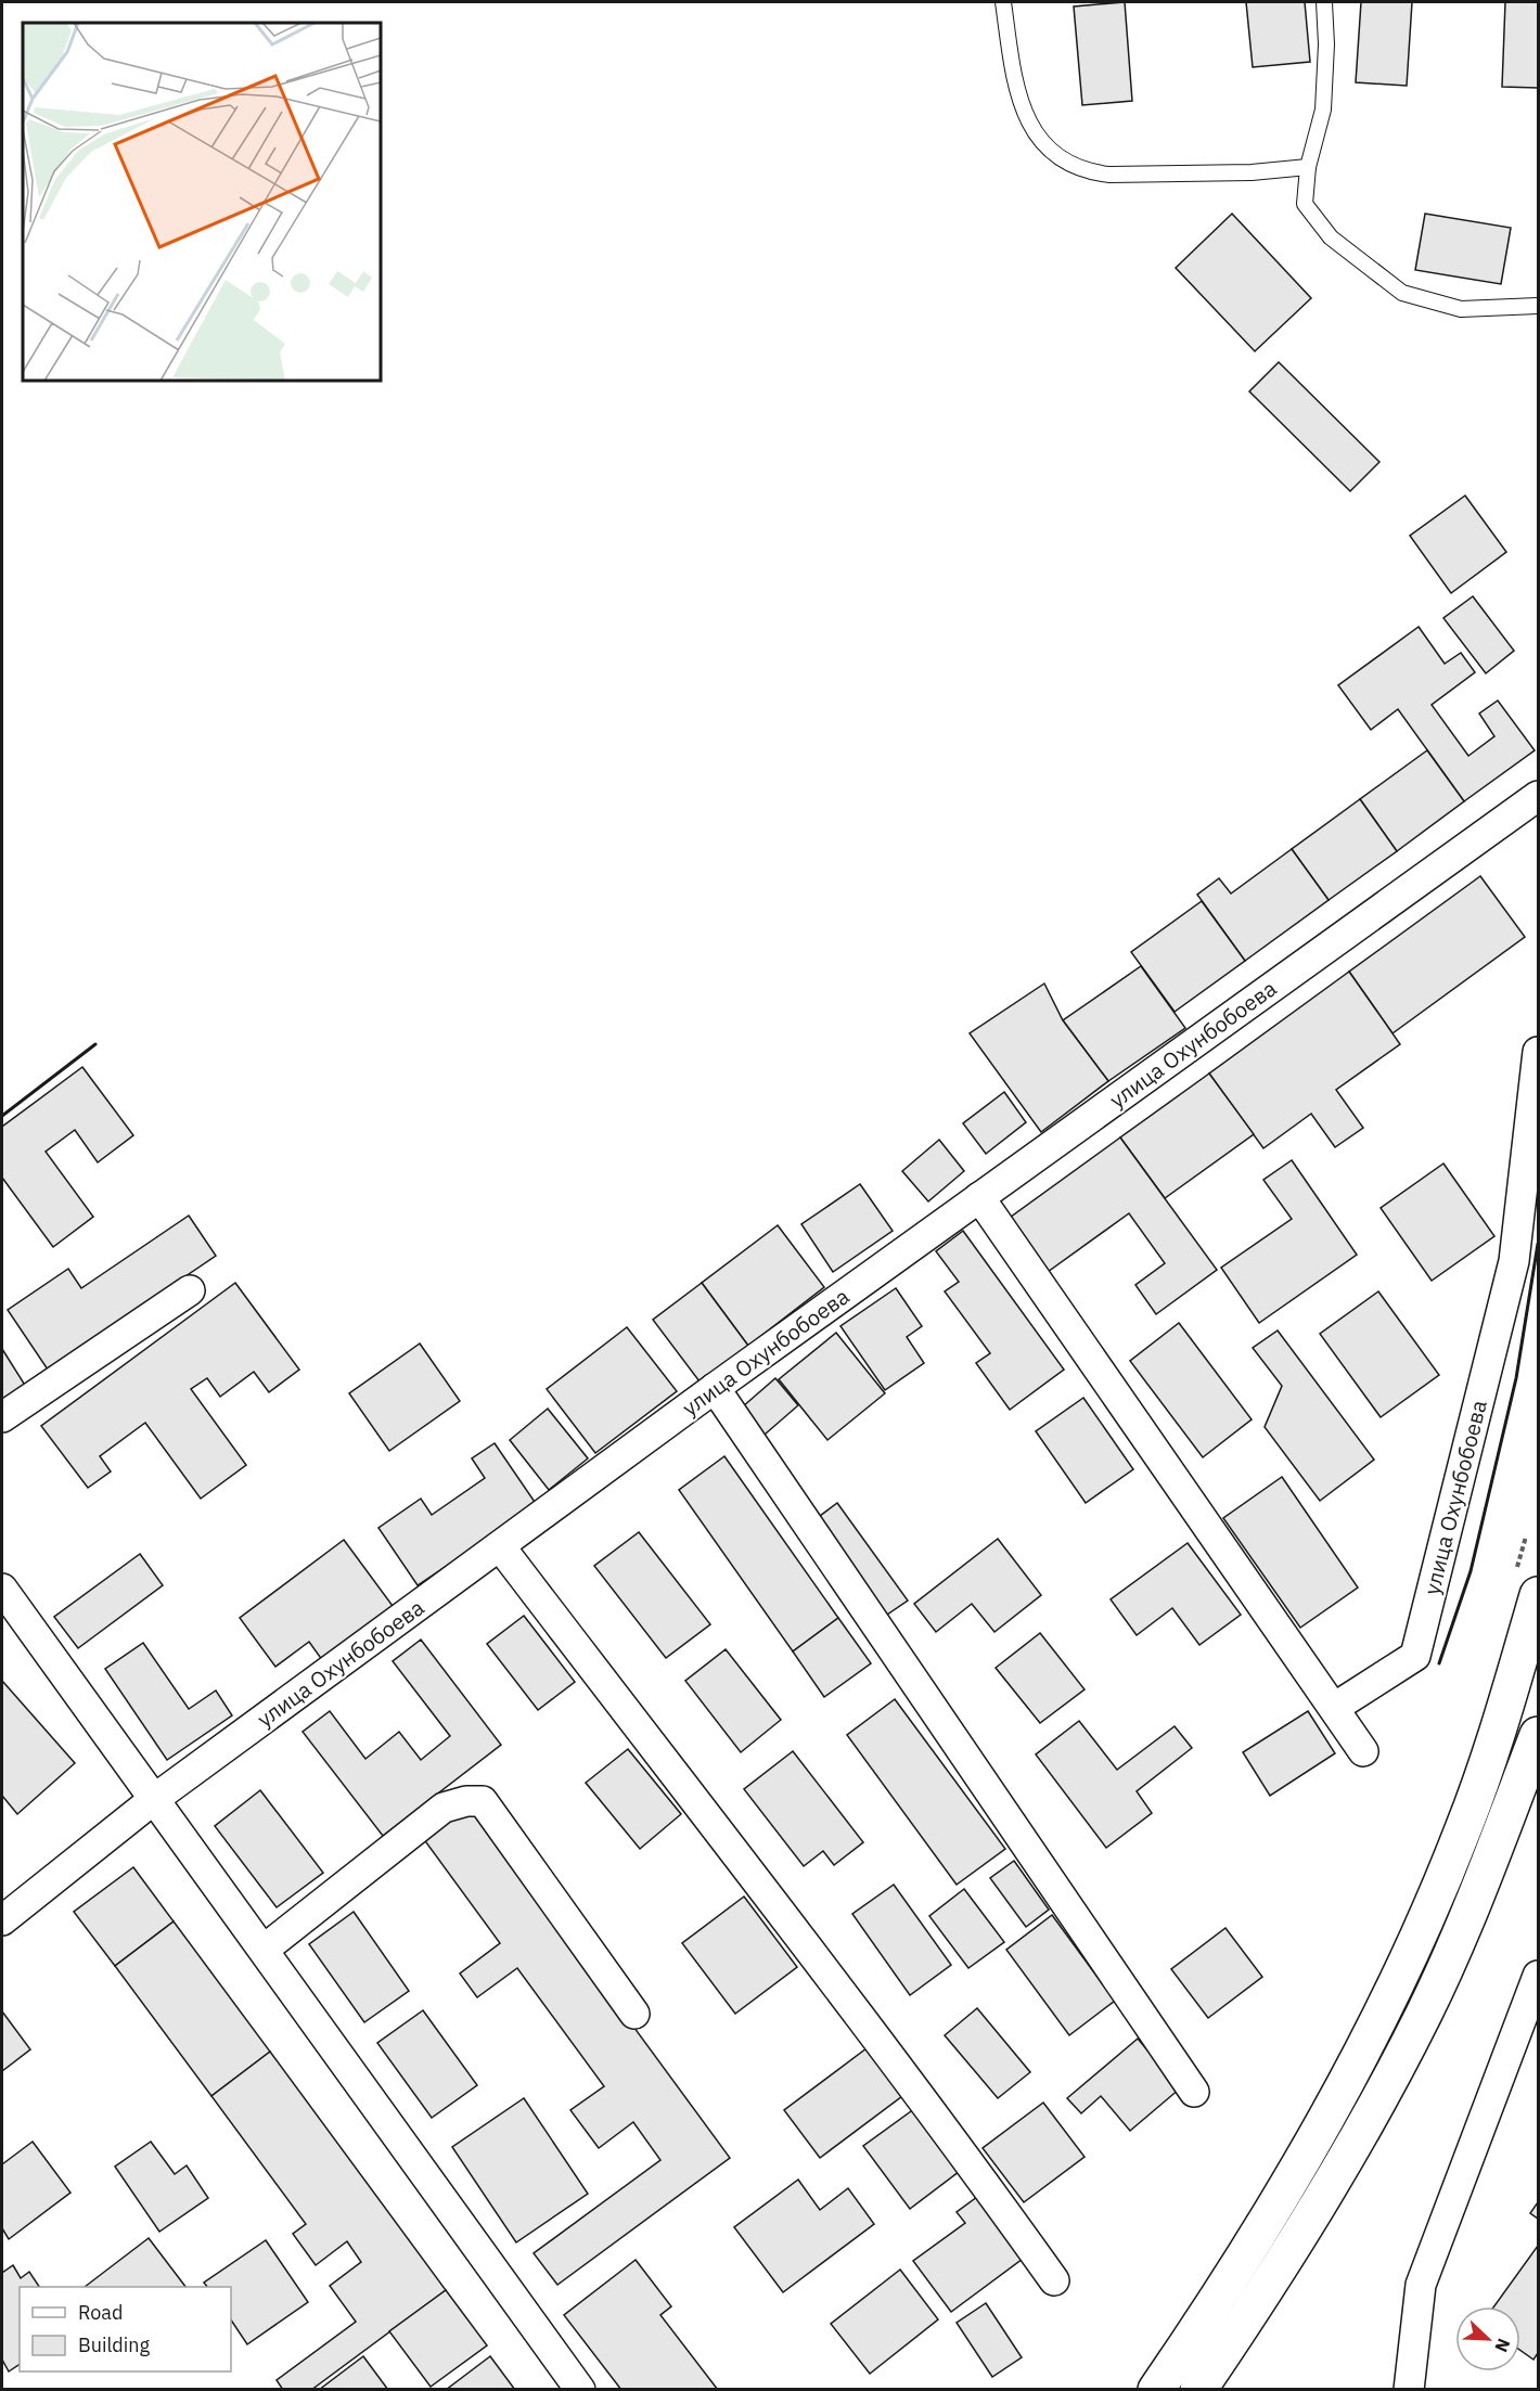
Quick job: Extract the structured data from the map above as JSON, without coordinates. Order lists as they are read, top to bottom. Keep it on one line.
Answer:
{"streets":{"street":["улица Охунбобоева"]},"legend":["Road","Building"],"north":"bottom right"}
